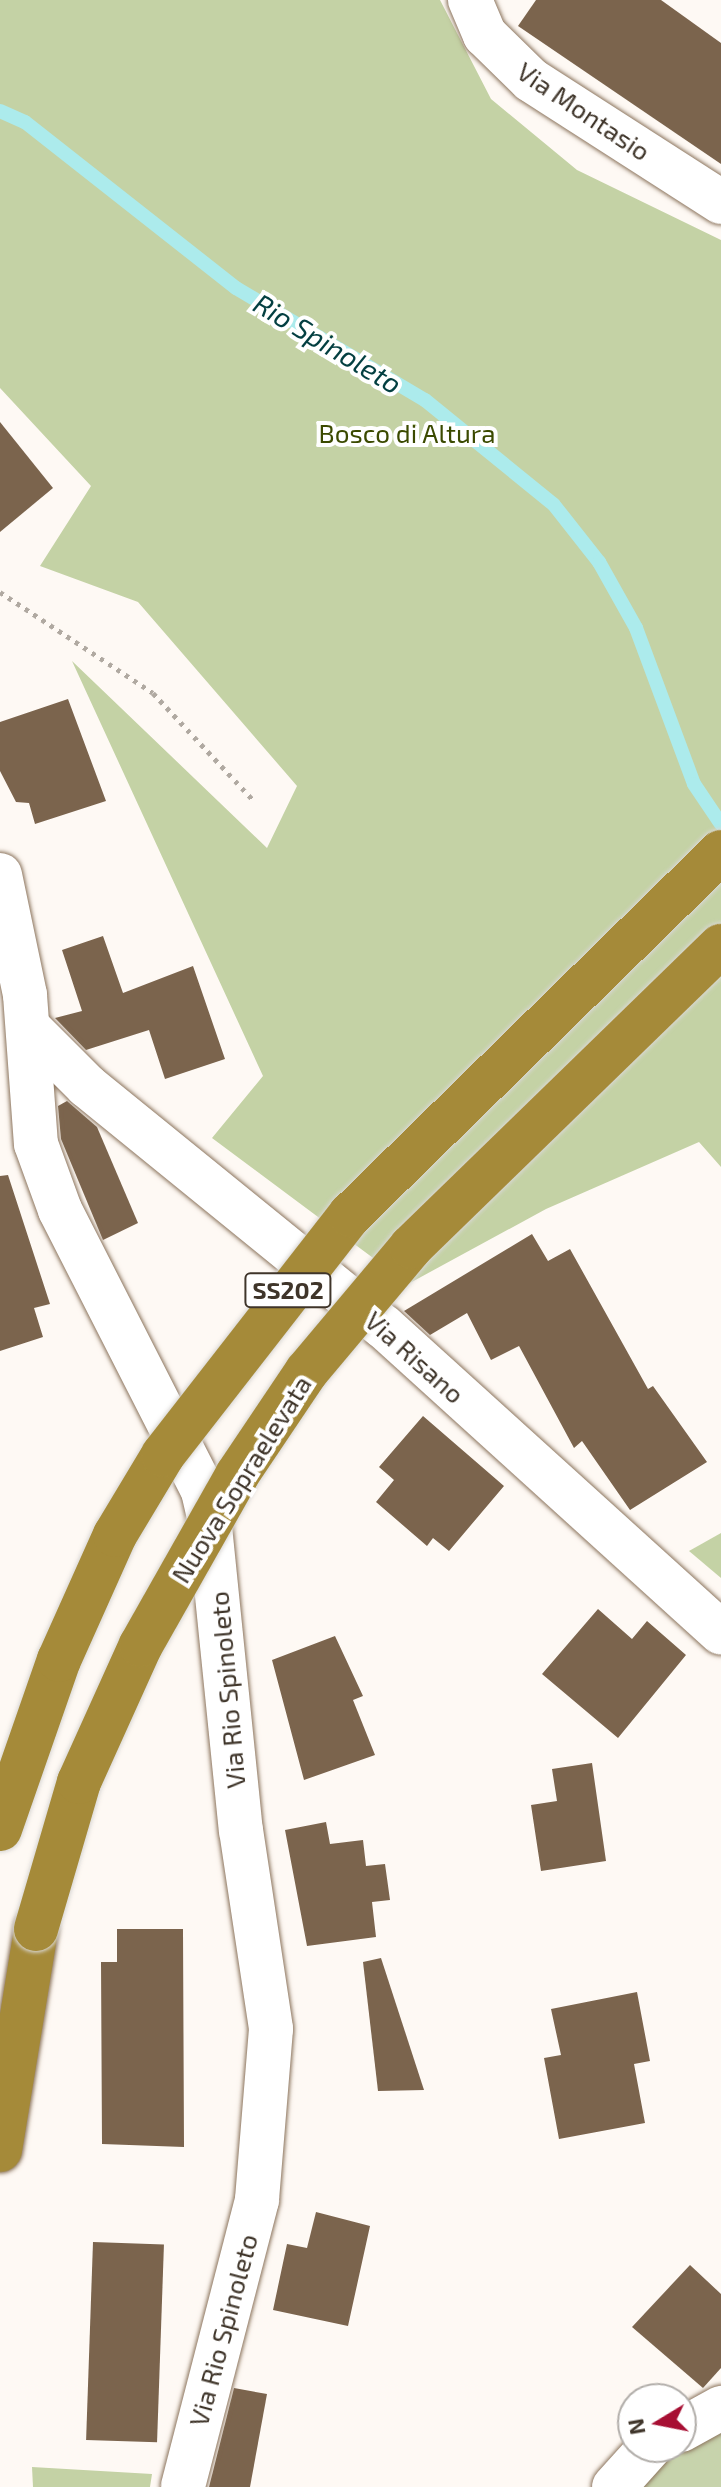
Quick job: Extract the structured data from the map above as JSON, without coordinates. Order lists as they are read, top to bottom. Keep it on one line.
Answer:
{"streets":{"highway":["SS202","Nuova Sopraelevata"],"street":["Via Montasio","Via Risano","Via Rio Spinoleto"]},"crossings":[["Via Risano","Via Rio Spinoleto"]],"water":["Rio Spinoleto"],"parks":["Bosco di Altura"],"north":"left"}
